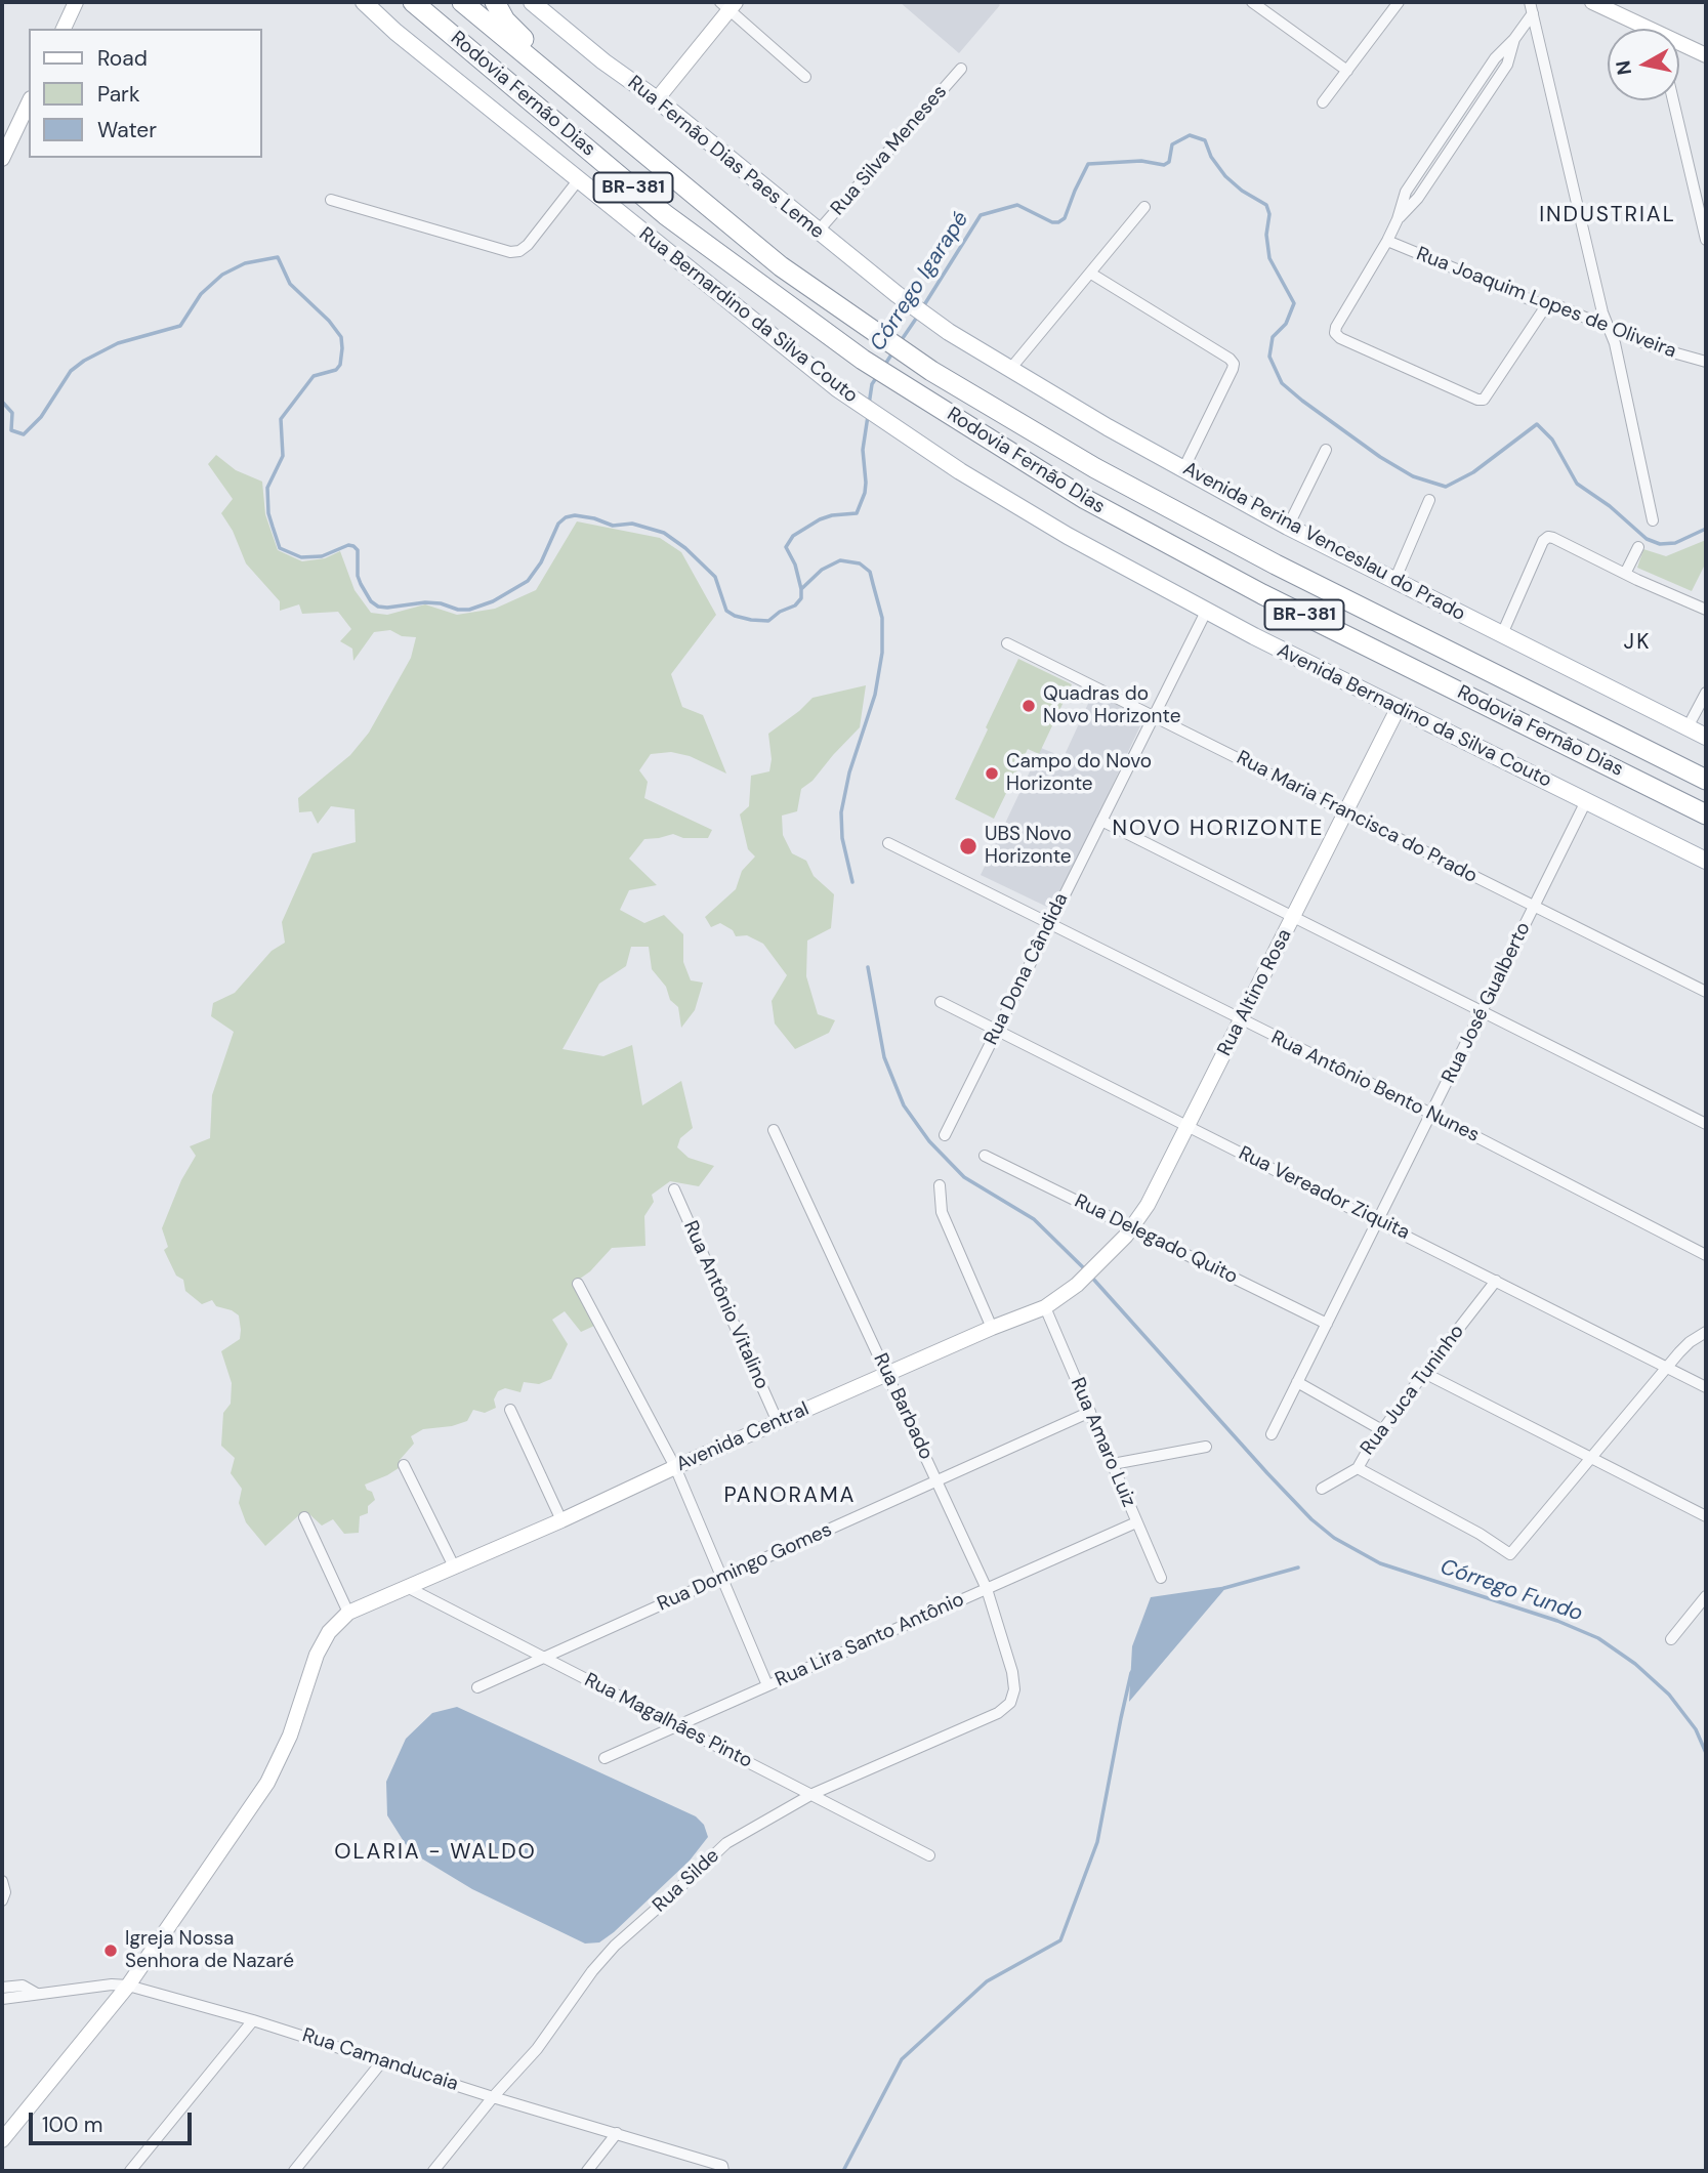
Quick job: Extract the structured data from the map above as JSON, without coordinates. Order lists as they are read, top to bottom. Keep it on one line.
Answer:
{"streets":{"highway":["Rodovia Fernão Dias","BR-381"],"main road":["Rua Fernão Dias Paes Leme","Rua Bernardino da Silva Couto","Avenida Perina Venceslau do Prado","Avenida Bernadino da Silva Couto"],"street":["Rua Silva Meneses","Rua Joaquim Lopes de Oliveira","Rua Maria Francisca do Prado","Rua Dona Cândida","Rua Altino Rosa","Rua José Gualberto","Rua Antônio Bento Nunes","Rua Vereador Ziquita","Rua Delegado Quito","Rua Antônio Vitalino","Rua Juca Tuninho","Rua Barbado","Avenida Central","Rua Amaro Luiz","Rua Domingo Gomes","Rua Lira Santo Antônio","Rua Magalhães Pinto","Rua Silde","Rua Camanducaia"]},"crossings":[["Rua Silva Meneses","Rua Fernão Dias Paes Leme"],["Rua Fernão Dias Paes Leme","Avenida Perina Venceslau do Prado"],["Rua Bernardino da Silva Couto","Avenida Bernadino da Silva Couto"],["Avenida Bernadino da Silva Couto","Rua Dona Cândida"],["Avenida Bernadino da Silva Couto","Rua Altino Rosa"],["Avenida Bernadino da Silva Couto","Rua José Gualberto"],["Rua Maria Francisca do Prado","Rua Dona Cândida"],["Rua Maria Francisca do Prado","Rua Altino Rosa"],["Rua Maria Francisca do Prado","Rua José Gualberto"],["Rua Dona Cândida","Rua Antônio Bento Nunes"],["Rua Dona Cândida","Rua Vereador Ziquita"],["Rua Altino Rosa","Rua Antônio Bento Nunes"],["Rua Altino Rosa","Rua Vereador Ziquita"],["Rua Altino Rosa","Rua Delegado Quito"],["Rua Altino Rosa","Avenida Central"],["Rua José Gualberto","Rua Antônio Bento Nunes"],["Rua José Gualberto","Rua Vereador Ziquita"],["Rua José Gualberto","Rua Delegado Quito"],["Rua Vereador Ziquita","Rua Juca Tuninho"],["Rua Antônio Vitalino","Avenida Central"],["Rua Barbado","Avenida Central"],["Rua Barbado","Rua Domingo Gomes"],["Rua Barbado","Rua Lira Santo Antônio"],["Rua Barbado","Rua Silde"],["Avenida Central","Rua Amaro Luiz"],["Avenida Central","Rua Magalhães Pinto"],["Rua Amaro Luiz","Rua Domingo Gomes"],["Rua Amaro Luiz","Rua Lira Santo Antônio"],["Rua Domingo Gomes","Rua Magalhães Pinto"],["Rua Lira Santo Antônio","Rua Magalhães Pinto"],["Rua Magalhães Pinto","Rua Silde"],["Rua Silde","Rua Camanducaia"]],"districts":["INDUSTRIAL","JK","NOVO HORIZONTE","PANORAMA","OLARIA - WALDO"],"water":["Córrego Igarapé","Córrego Fundo"],"places":["Quadras do Novo Horizonte","Campo do Novo Horizonte","UBS Novo Horizonte","Igreja Nossa Senhora de Nazaré"],"legend":["Road","Park","Water"],"scale_bar":"100 m","north":"left"}
